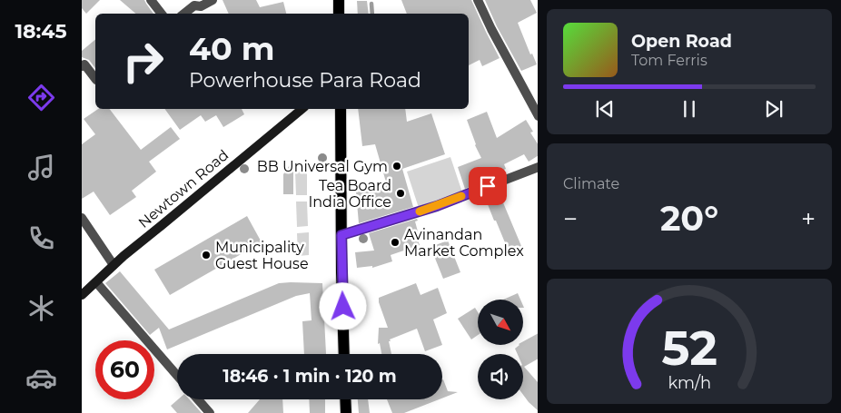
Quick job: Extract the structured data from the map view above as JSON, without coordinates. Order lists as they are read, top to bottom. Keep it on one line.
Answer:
{"streets":{"street":["Newtown Road"]},"places":["BB Universal Gym","Tea Board India Office","Avinandan Market Complex","Municipality Guest House"],"north":"bottom right","page":{"tabs":"18:45","turn":["40 m","Powerhouse Para Road"],"song":["Open Road","Tom Ferris"],"tile":"Climate","heat":["−","20°","+"],"limit":"60","trip":"18:46 · 1 min · 120 m","gauge":["52","km/h"]}}
